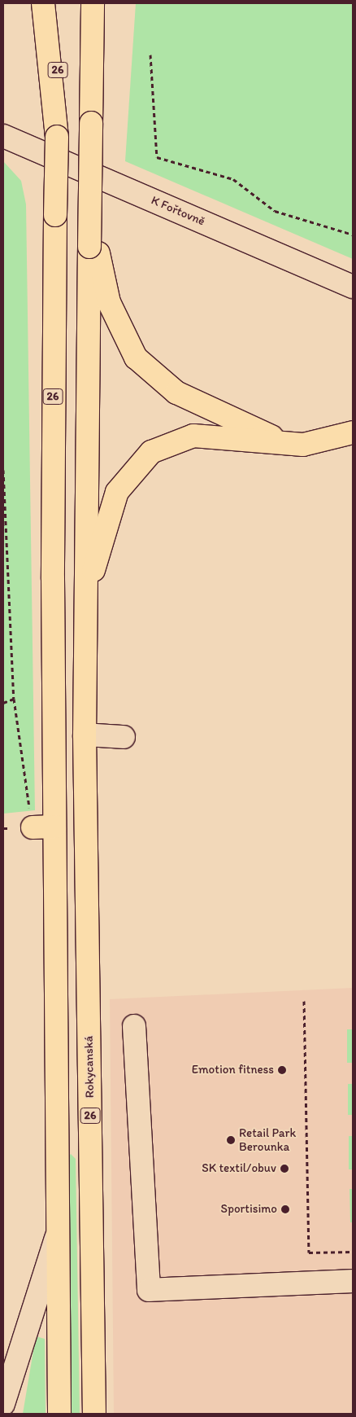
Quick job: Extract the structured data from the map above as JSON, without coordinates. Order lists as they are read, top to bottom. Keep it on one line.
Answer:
{"streets":{"highway":["26","Rokycanská"],"street":["K Fořtovně"]},"crossings":[["26","Rokycanská"]],"places":["Emotion fitness","Retail Park Berounka","SK textil/obuv","Sportisimo"]}
